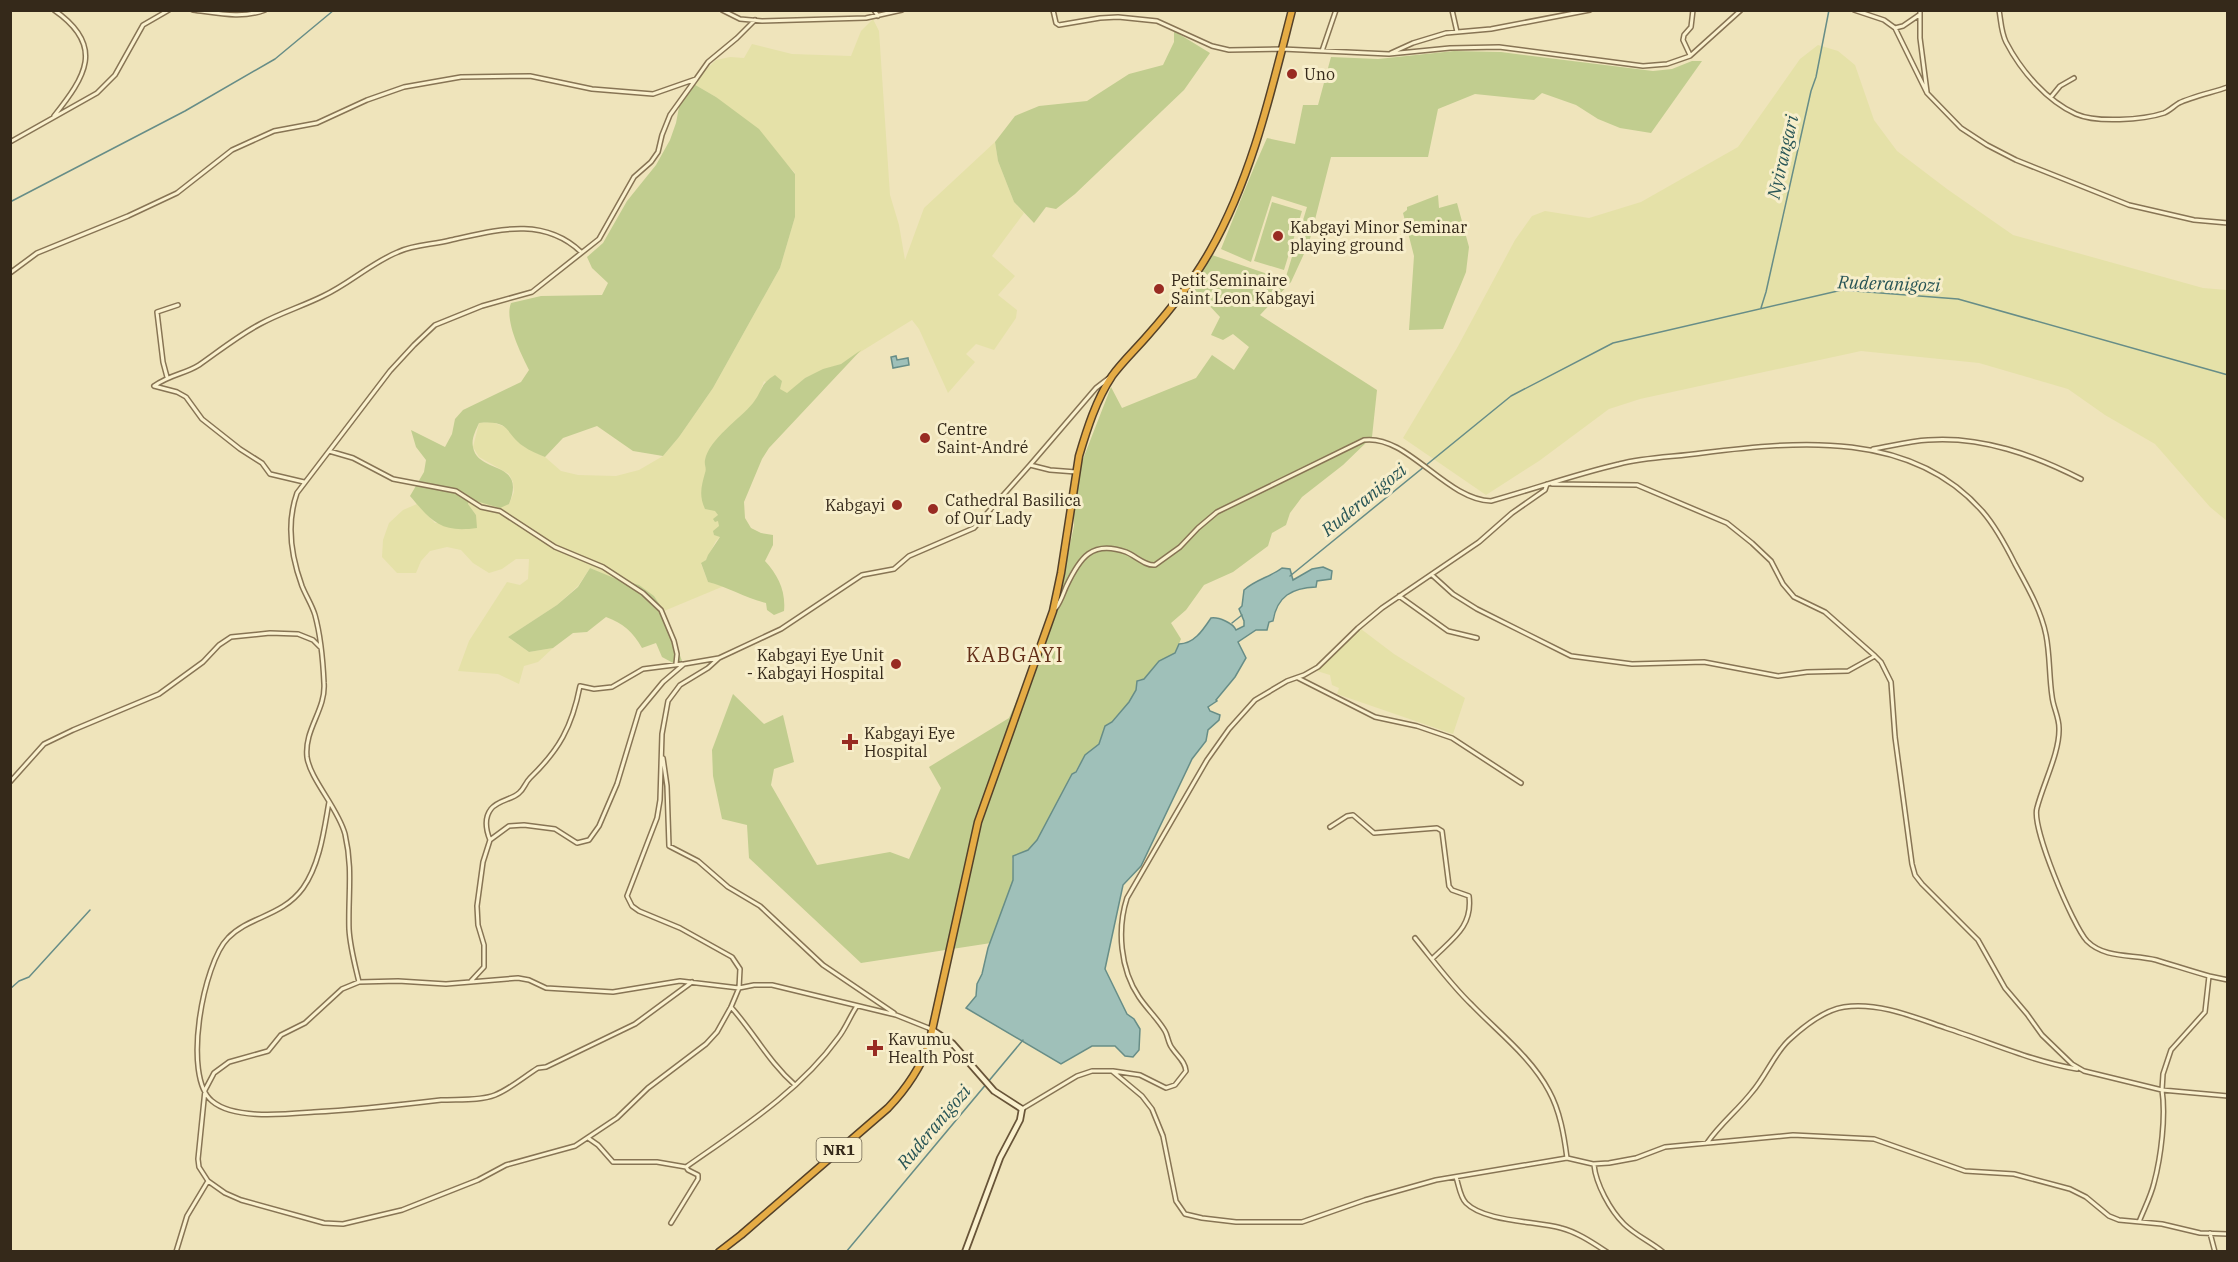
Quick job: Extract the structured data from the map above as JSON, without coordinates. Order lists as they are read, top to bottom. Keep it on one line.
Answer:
{"streets":{"highway":["NR1"]},"districts":["KABGAYI"],"water":["Nyirangari","Ruderanigozi"],"places":{"other":["Uno","Kabgayi Minor Seminar playing ground","Petit Seminaire Saint Leon Kabgayi","Centre Saint-André","Kabgayi","Cathedral Basilica of Our Lady","Kabgayi Eye Unit - Kabgayi Hospital"],"health":["Kabgayi Eye Hospital","Kavumu Health Post"]}}
